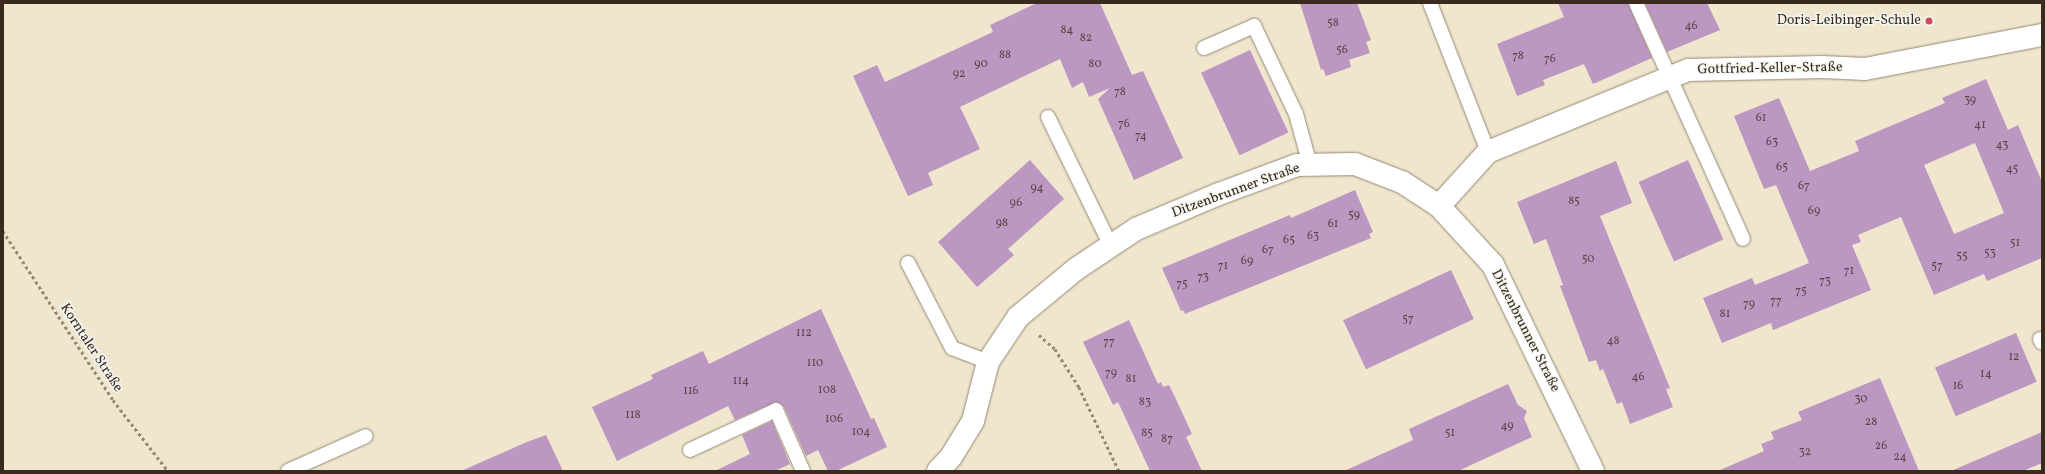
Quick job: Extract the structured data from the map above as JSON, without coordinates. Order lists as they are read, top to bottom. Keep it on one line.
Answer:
{"streets":{"street":["Gottfried-Keller-Straße","Ditzenbrunner Straße"],"path":["Korntaler Straße"]},"crossings":[["Gottfried-Keller-Straße","Ditzenbrunner Straße"]],"places":["Doris-Leibinger-Schule"],"house_numbers":["58","46","84","82","56","88","78","76","90","80","92","78","39","61","76","41","74","63","43","65","45","67","94","85","96","69","59","98","61","63","65","51","67","53","55","50","69","71","57","71","73","73","75","75","77","79","81","57","112","48","77","12","110","79","14","46","81","114","16","108","116","30","83","118","106","28","49","104","85","51","87","26","32","24"]}
